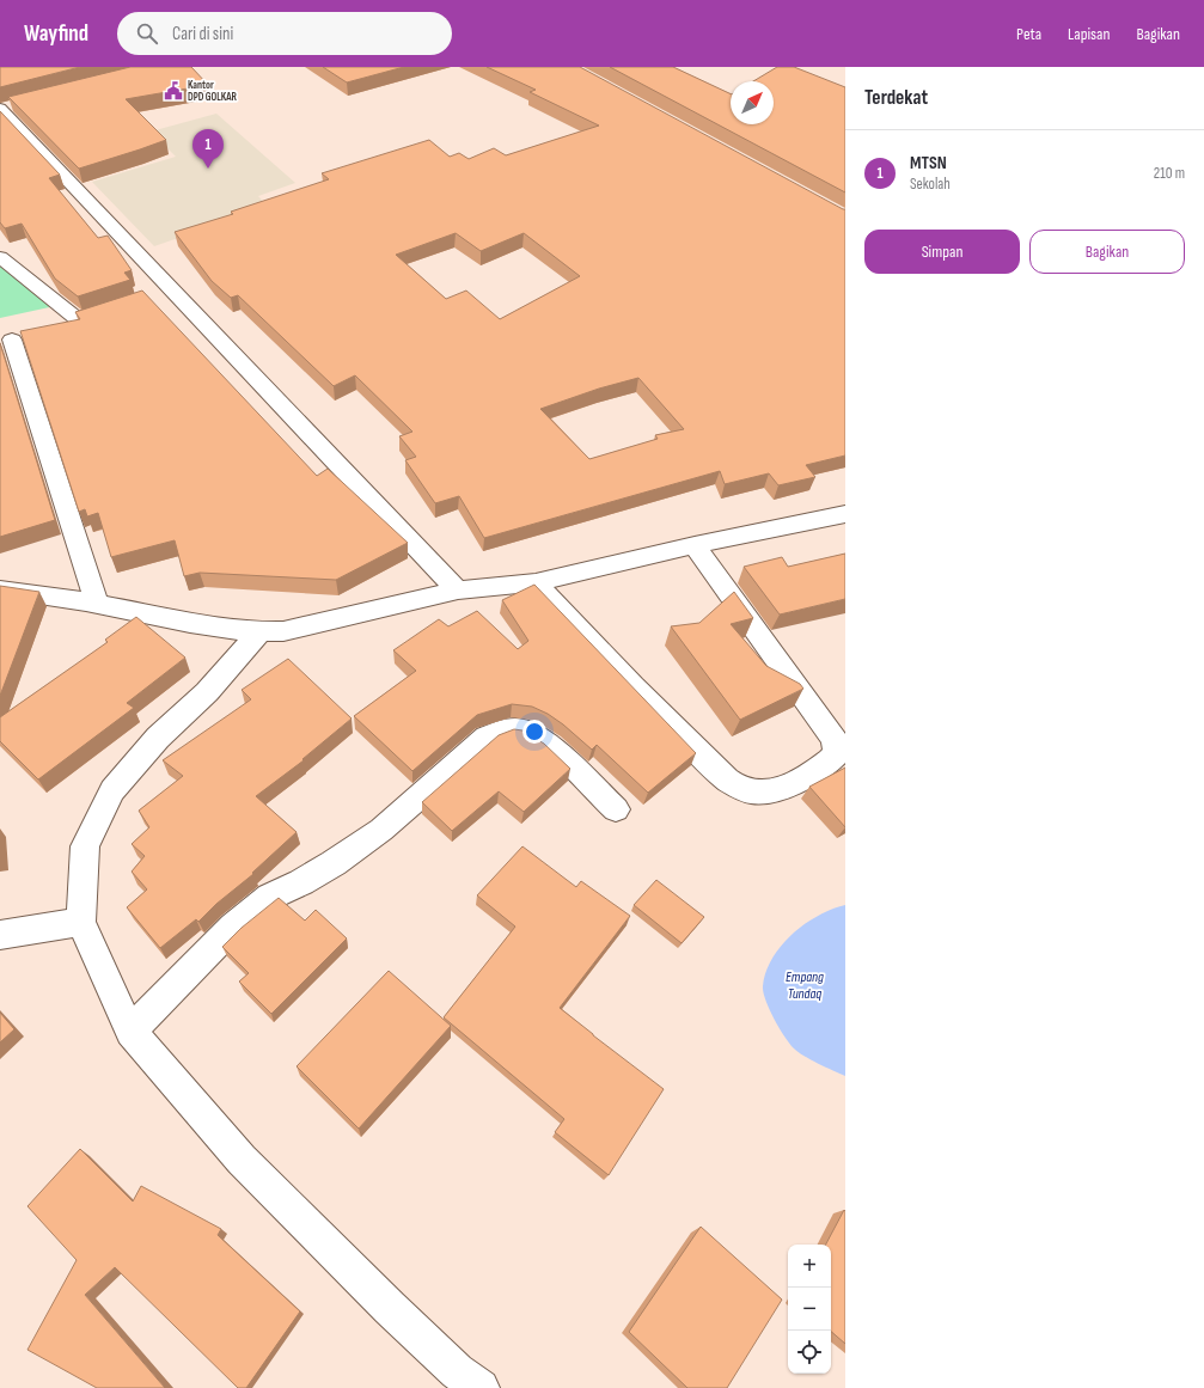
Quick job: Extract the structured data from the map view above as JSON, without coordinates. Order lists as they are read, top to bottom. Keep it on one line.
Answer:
{"water":["Empang Tundaq"],"places":{"public building":["Kantor DPD GOLKAR"]},"north":"top right","page":{"header":"Wayfind","search":"Cari di sini","nav":["Peta","Lapisan","Bagikan"],"heading":"Terdekat","pins":"1","list":[{"mark":"1","name":"MTSN","note":"Sekolah","value":"210 m"}],"buttons":["Simpan","Bagikan"],"map_buttons":["+","−"]}}
